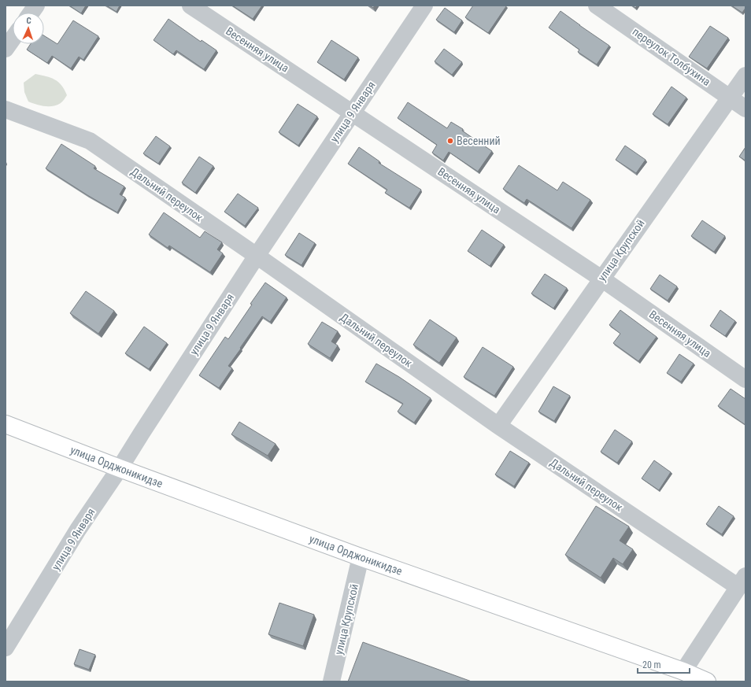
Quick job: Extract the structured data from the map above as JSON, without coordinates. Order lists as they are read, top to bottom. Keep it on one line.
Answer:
{"streets":{"main road":["улица Орджоникидзе"],"street":["Весенняя улица","переулок Толбухина","улица 9 Января","Дальний переулок","улица Крупской"]},"crossings":[["Весенняя улица","улица 9 Января"],["Весенняя улица","улица Крупской"],["переулок Толбухина","улица Крупской"],["улица 9 Января","Дальний переулок"],["улица 9 Января","улица Орджоникидзе"],["Дальний переулок","улица Крупской"],["улица Крупской","улица Орджоникидзе"]],"places":["Весенний"],"scale_bar":"20 m","north":"top"}
